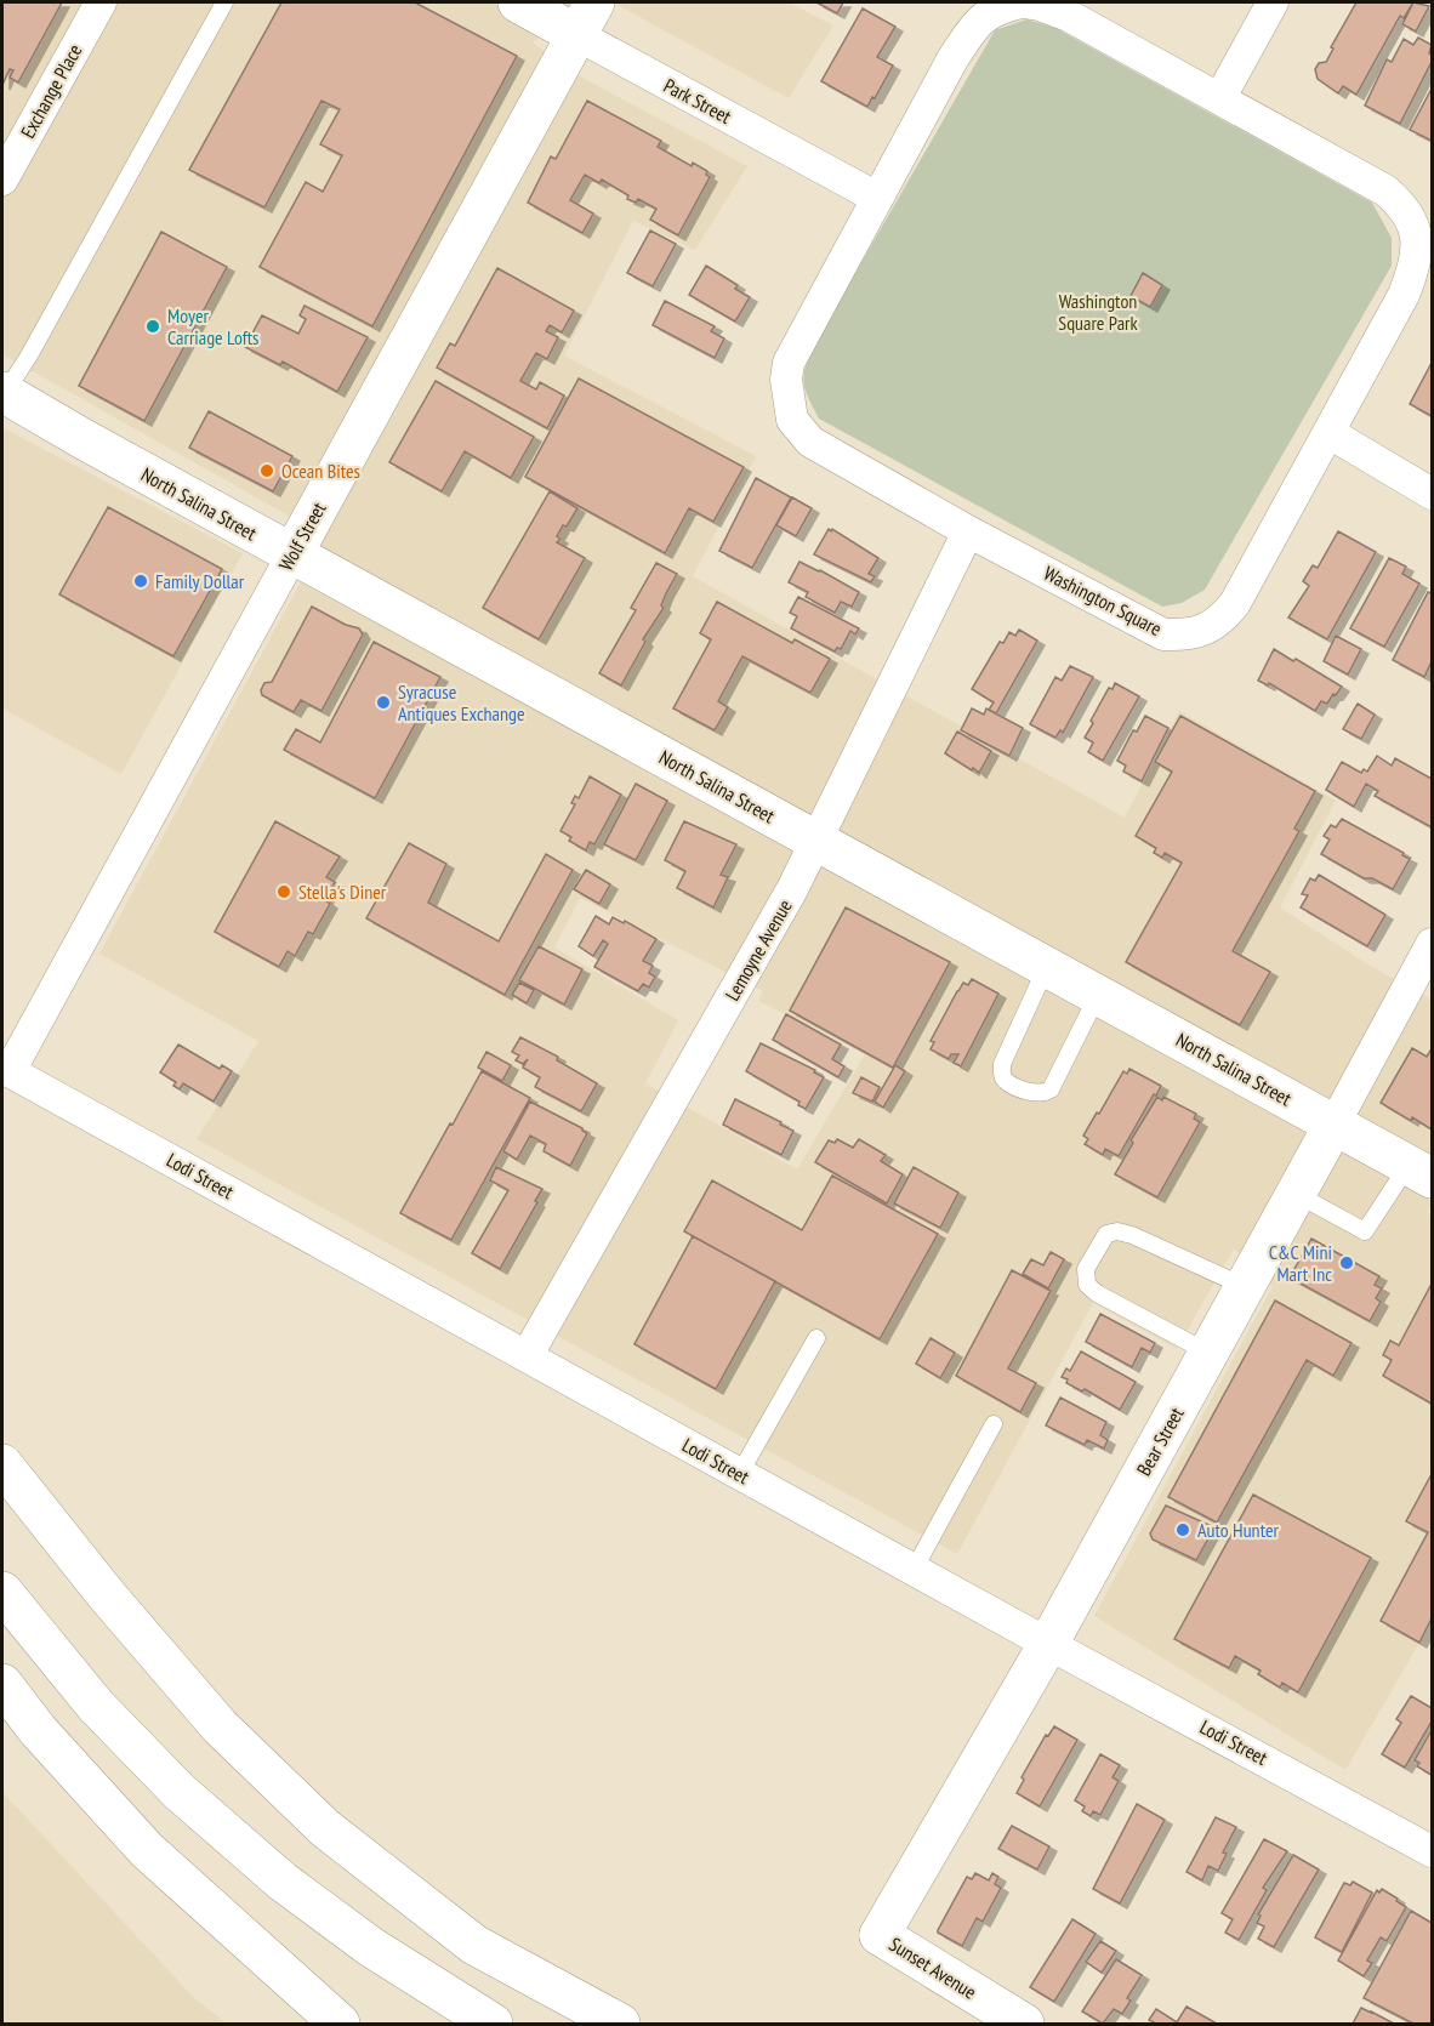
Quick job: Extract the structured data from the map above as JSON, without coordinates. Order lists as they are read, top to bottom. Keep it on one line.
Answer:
{"streets":{"main road":["Park Street","North Salina Street","Wolf Street","Bear Street","Sunset Avenue"],"street":["Exchange Place","Washington Square","Lemoyne Avenue","Lodi Street"]},"crossings":[["Park Street","Wolf Street"],["Park Street","Washington Square"],["North Salina Street","Wolf Street"],["North Salina Street","Lemoyne Avenue"],["North Salina Street","Bear Street"],["Wolf Street","Lodi Street"],["Washington Square","Lemoyne Avenue"],["Lemoyne Avenue","Lodi Street"],["Lodi Street","Bear Street"],["Bear Street","Sunset Avenue"]],"parks":["Washington Square Park"],"places":["Moyer Carriage Lofts","Ocean Bites","Family Dollar","Syracuse Antiques Exchange","Stella's Diner","C&C Mini Mart Inc","Auto Hunter"]}
